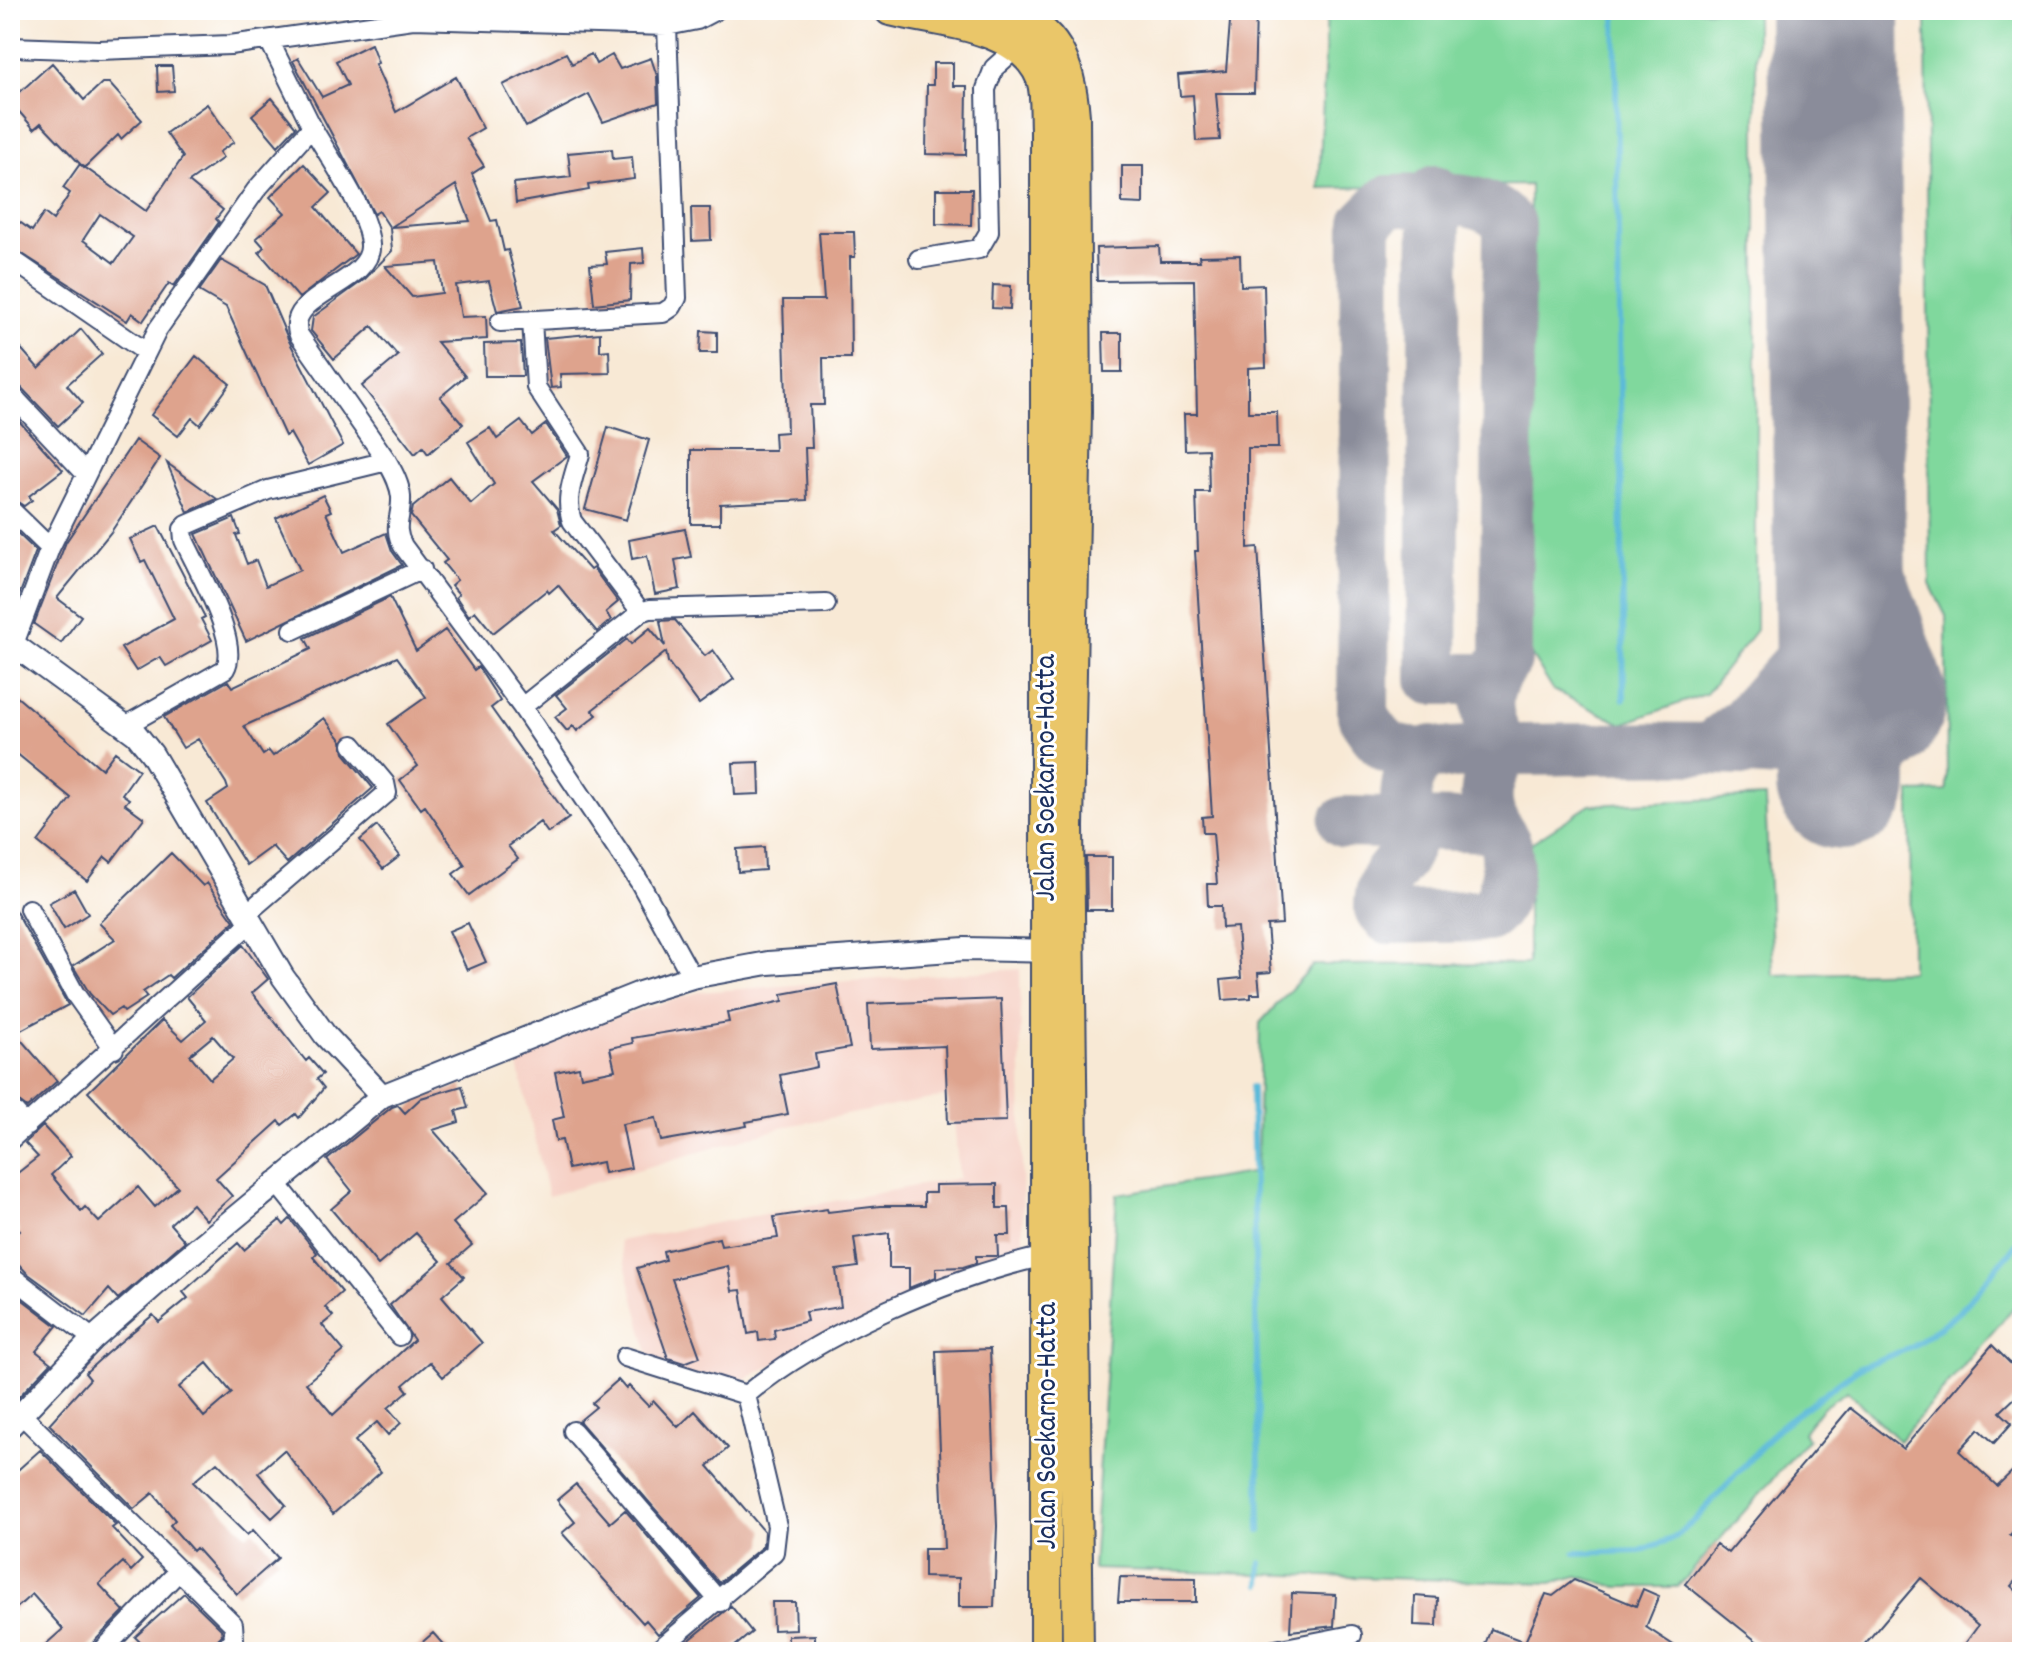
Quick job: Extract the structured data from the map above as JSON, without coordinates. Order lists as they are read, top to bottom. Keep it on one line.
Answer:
{"streets":{"highway":["Jalan Soekarno-Hatta"]}}
